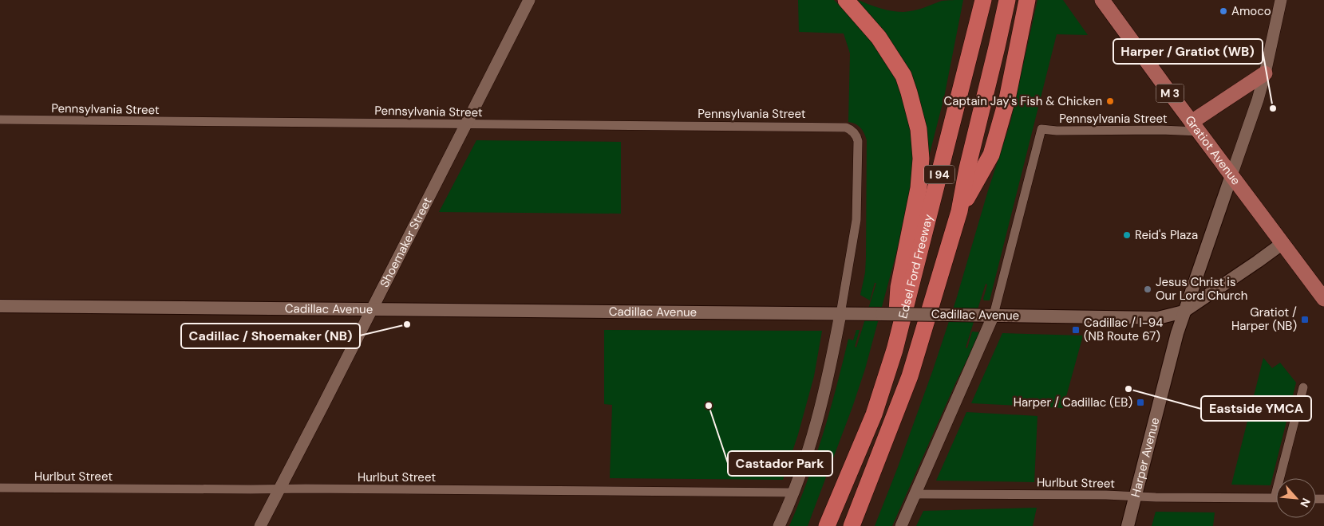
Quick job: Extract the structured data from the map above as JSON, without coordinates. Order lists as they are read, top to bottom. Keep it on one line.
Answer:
{"streets":{"highway":["I 94","Edsel Ford Freeway"],"main road":["M 3","Gratiot Avenue","Cadillac Avenue","Harper Avenue"],"street":["Pennsylvania Street","Shoemaker Street","Hurlbut Street"]},"crossings":[["Pennsylvania Street","Gratiot Avenue"],["Pennsylvania Street","Shoemaker Street"],["Pennsylvania Street","Cadillac Avenue"],["Gratiot Avenue","Cadillac Avenue"],["Gratiot Avenue","Harper Avenue"],["Shoemaker Street","Cadillac Avenue"],["Shoemaker Street","Hurlbut Street"],["Cadillac Avenue","Harper Avenue"],["Harper Avenue","Hurlbut Street"]],"places":{"other":["Amoco","Captain Jay's Fish & Chicken","Harper / Gratiot (WB)","Reid's Plaza","Jesus Christ is Our Lord Church","Cadillac / Shoemaker (NB)","Eastside YMCA","Castador Park"],"transit":["Gratiot / Harper (NB)","Cadillac / I-94 (NB Route 67)","Harper / Cadillac (EB)"]},"north":"bottom right"}
